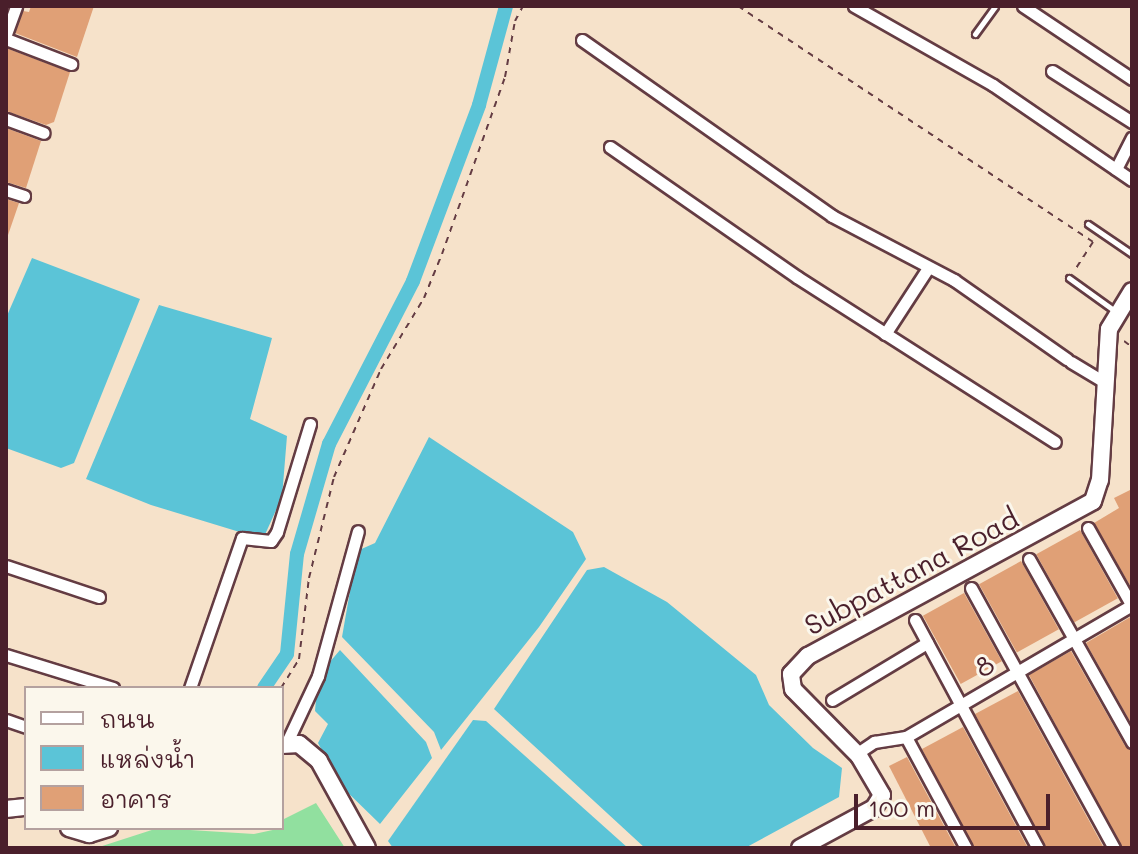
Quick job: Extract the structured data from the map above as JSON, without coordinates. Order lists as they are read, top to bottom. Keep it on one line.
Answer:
{"streets":{"street":["Subpattana Road","8"]},"crossings":[["Subpattana Road","8"]],"legend":["ถนน","แหล่งน้ำ","อาคาร"],"scale_bar":"100 m"}
